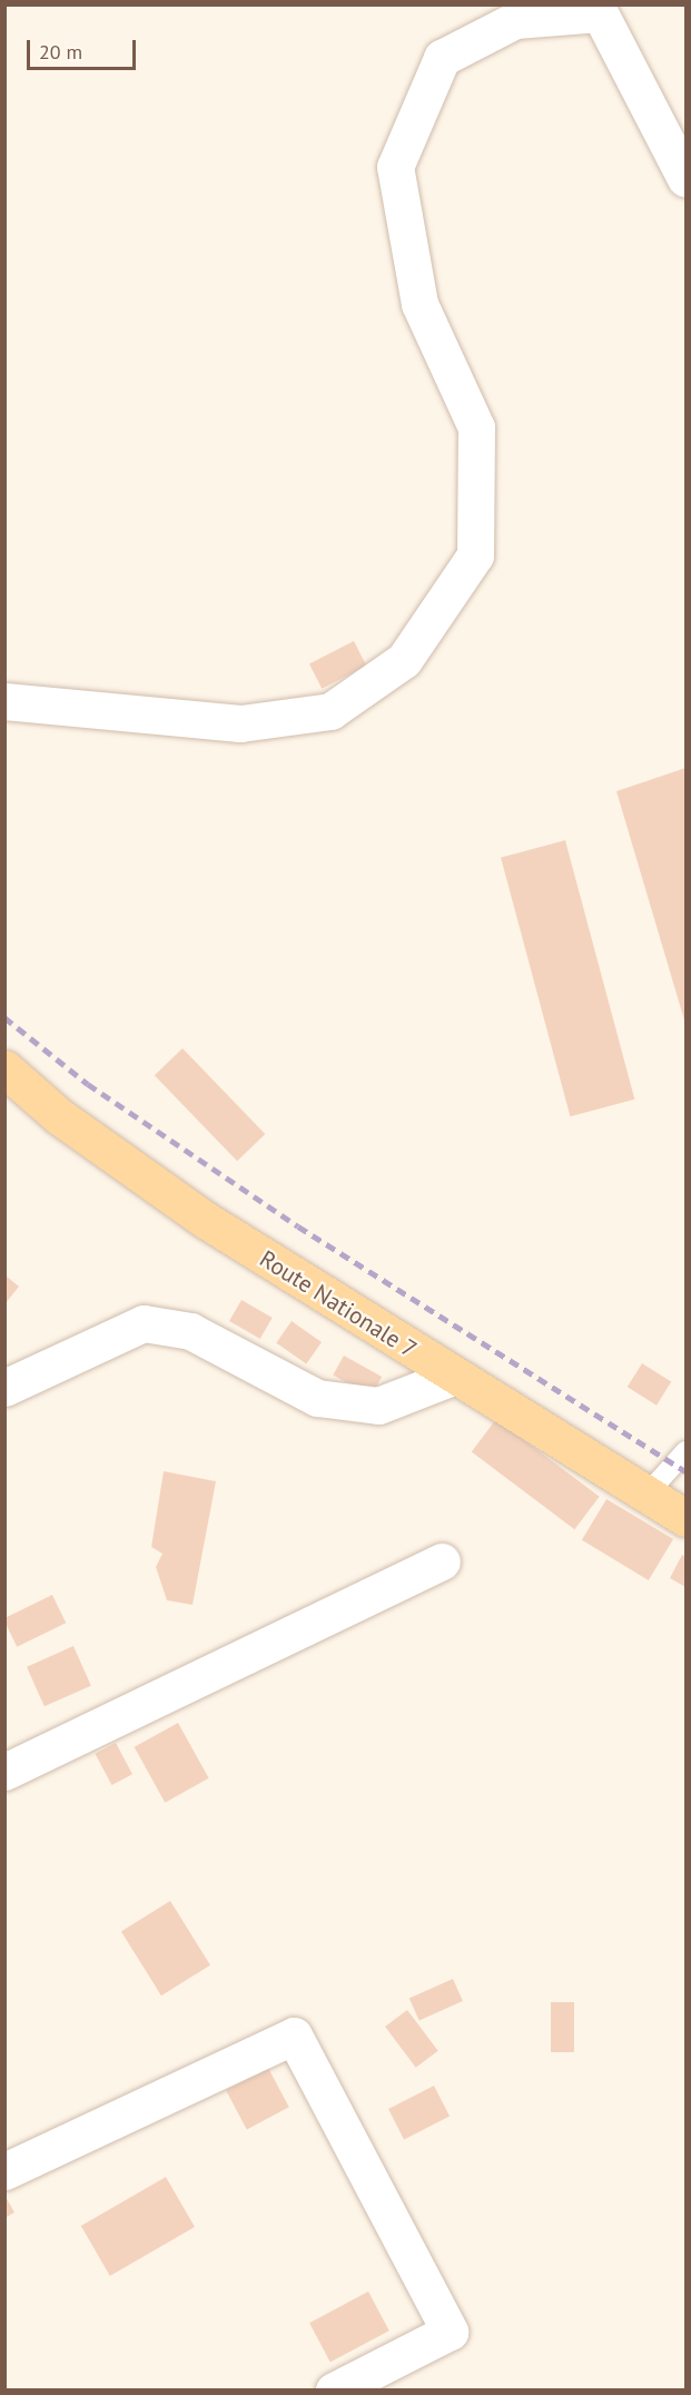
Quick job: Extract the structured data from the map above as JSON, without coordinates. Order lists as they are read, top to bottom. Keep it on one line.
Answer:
{"streets":{"main road":["Route Nationale 7"]},"scale_bar":"20 m"}
